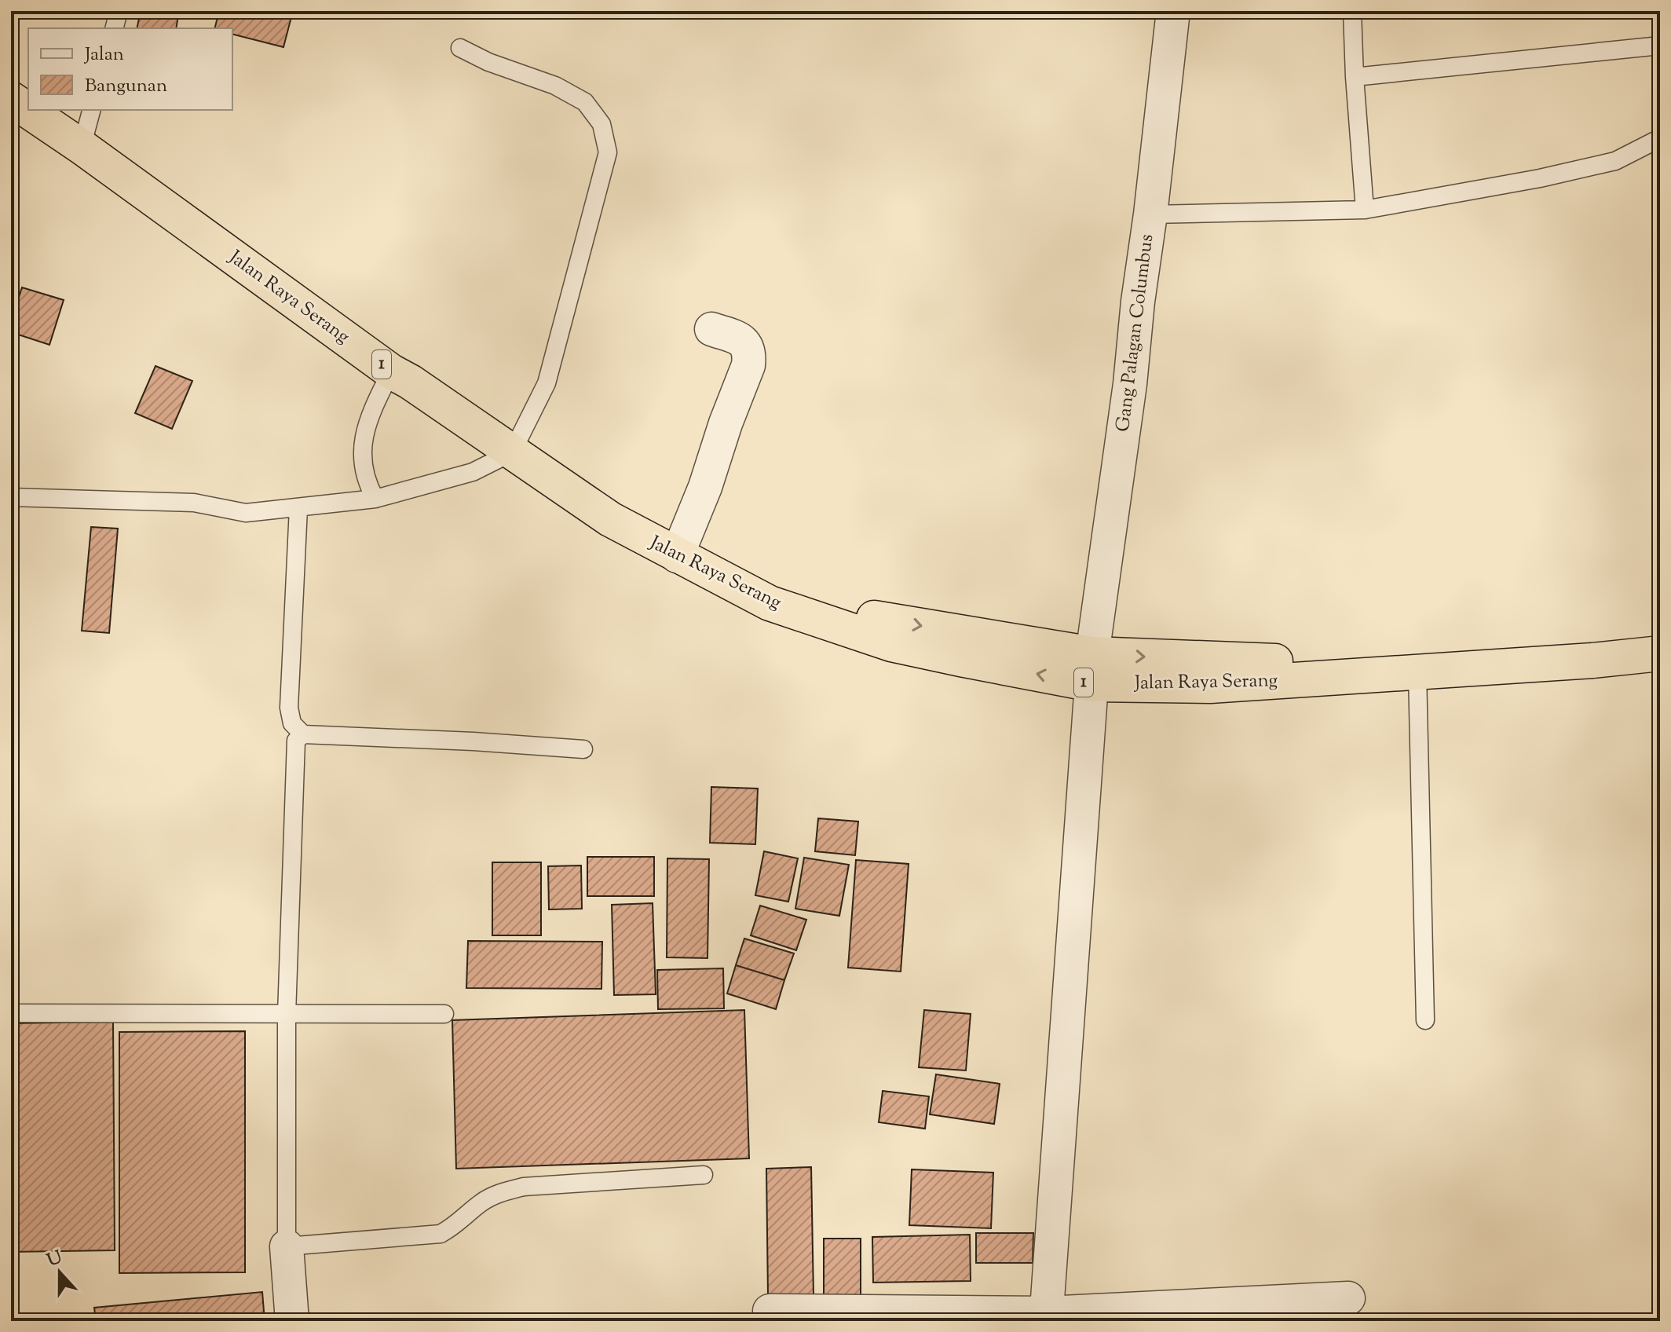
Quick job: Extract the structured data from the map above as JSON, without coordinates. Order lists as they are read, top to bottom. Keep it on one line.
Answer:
{"streets":{"highway":["Jalan Raya Serang","1"],"street":["Gang Palagan Columbus"]},"crossings":[["Jalan Raya Serang","Gang Palagan Columbus"]],"legend":["Jalan","Bangunan"],"north":"top"}
